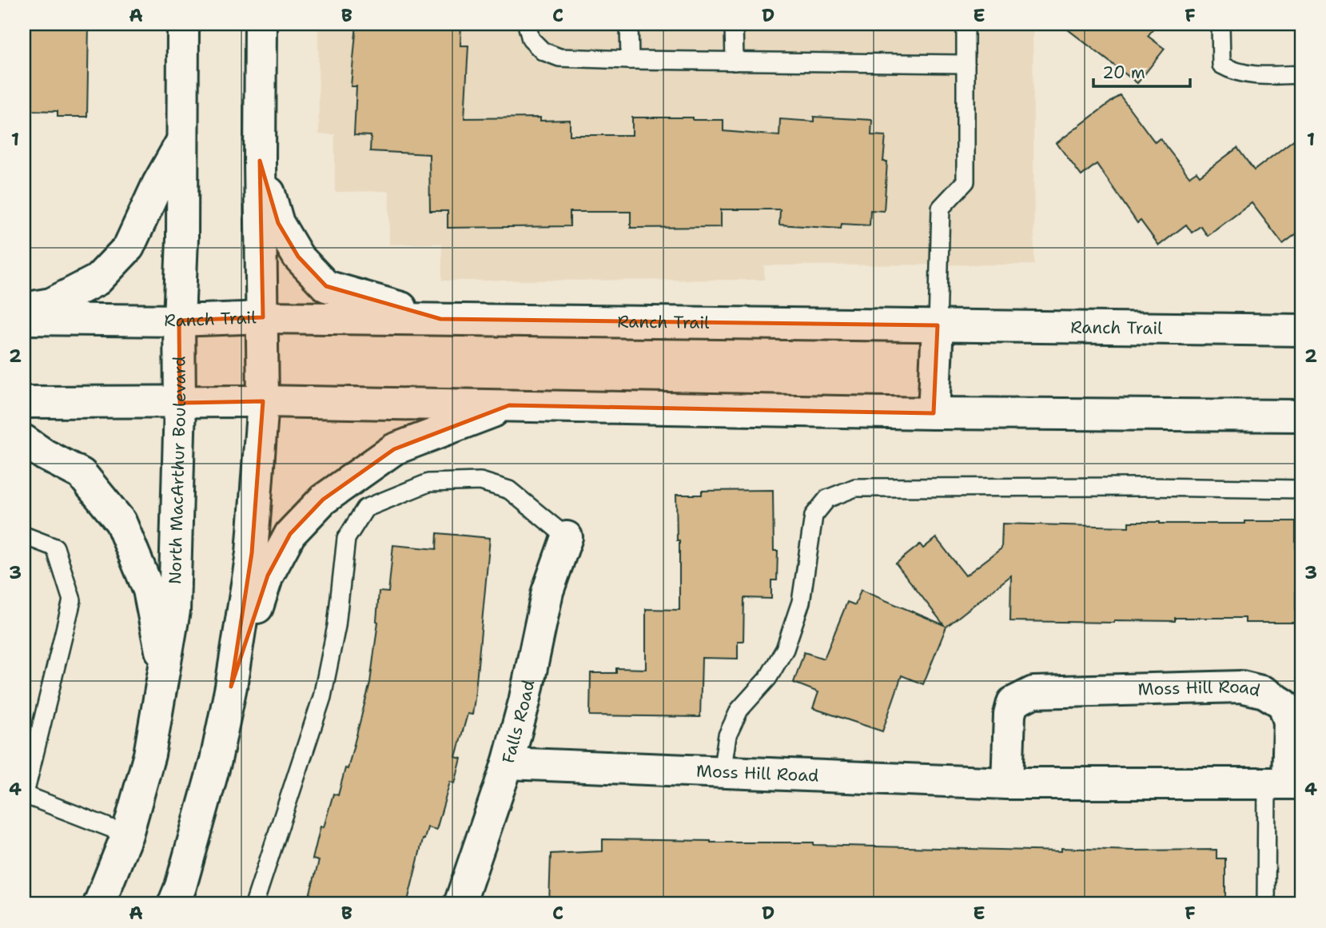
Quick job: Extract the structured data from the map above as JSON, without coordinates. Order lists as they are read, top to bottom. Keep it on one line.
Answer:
{"streets":{"main road":["Ranch Trail","North MacArthur Boulevard","Moss Hill Road","Falls Road"]},"crossings":[["Ranch Trail","North MacArthur Boulevard"],["Moss Hill Road","Falls Road"]],"scale_bar":"20 m","grid":{"columns":["A","B","C","D","E","F"],"rows":["1","2","3","4"]}}
